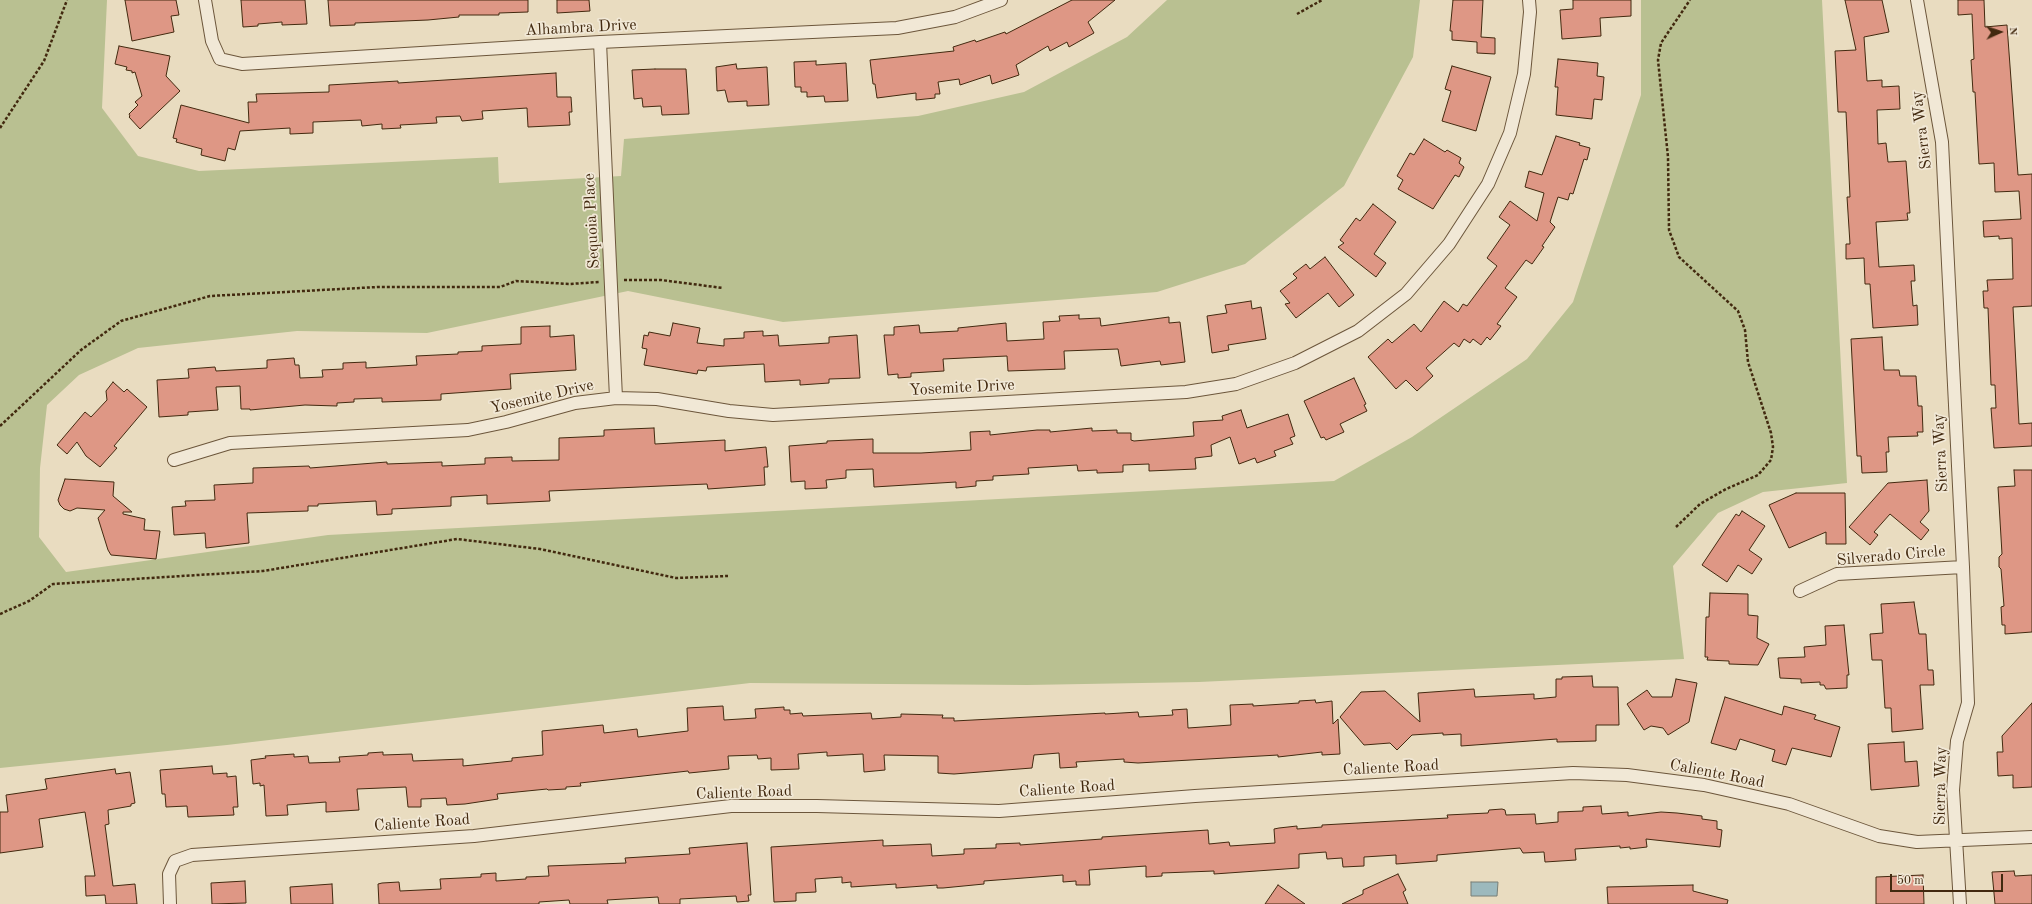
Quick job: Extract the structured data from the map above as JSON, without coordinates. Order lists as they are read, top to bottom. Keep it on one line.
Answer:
{"streets":{"street":["Alhambra Drive","Sierra Way","Sequoia Place","Yosemite Drive","Silverado Circle","Caliente Road"]},"crossings":[["Alhambra Drive","Sequoia Place"],["Sierra Way","Silverado Circle"],["Sierra Way","Caliente Road"],["Sequoia Place","Yosemite Drive"]],"scale_bar":"50 m","north":"right"}
